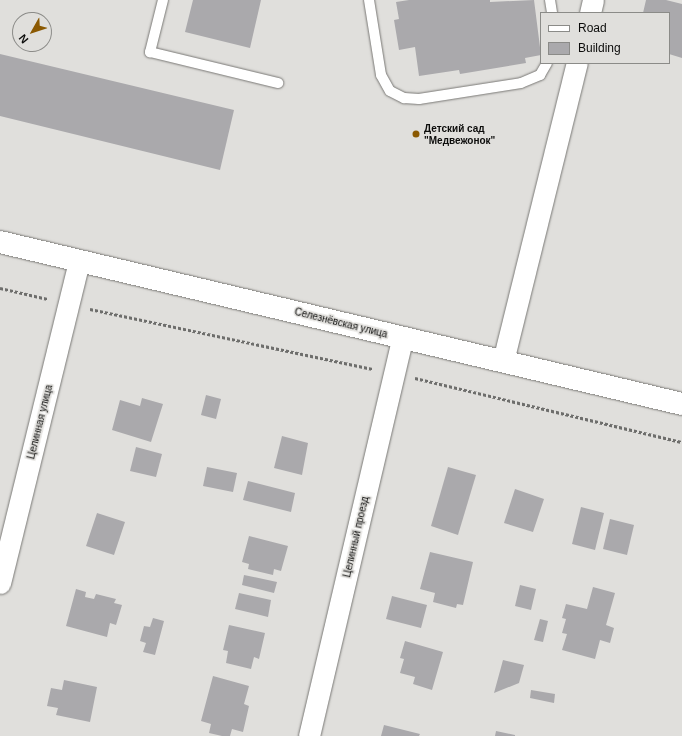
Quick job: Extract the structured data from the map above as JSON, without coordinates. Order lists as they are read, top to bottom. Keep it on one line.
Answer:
{"streets":{"street":["Селезнёвская улица","Целинная улица","Целинный проезд"]},"crossings":[["Селезнёвская улица","Целинная улица"],["Селезнёвская улица","Целинный проезд"]],"places":["Детский сад \"Медвежонок\""],"legend":["Road","Building"],"north":"bottom left"}
